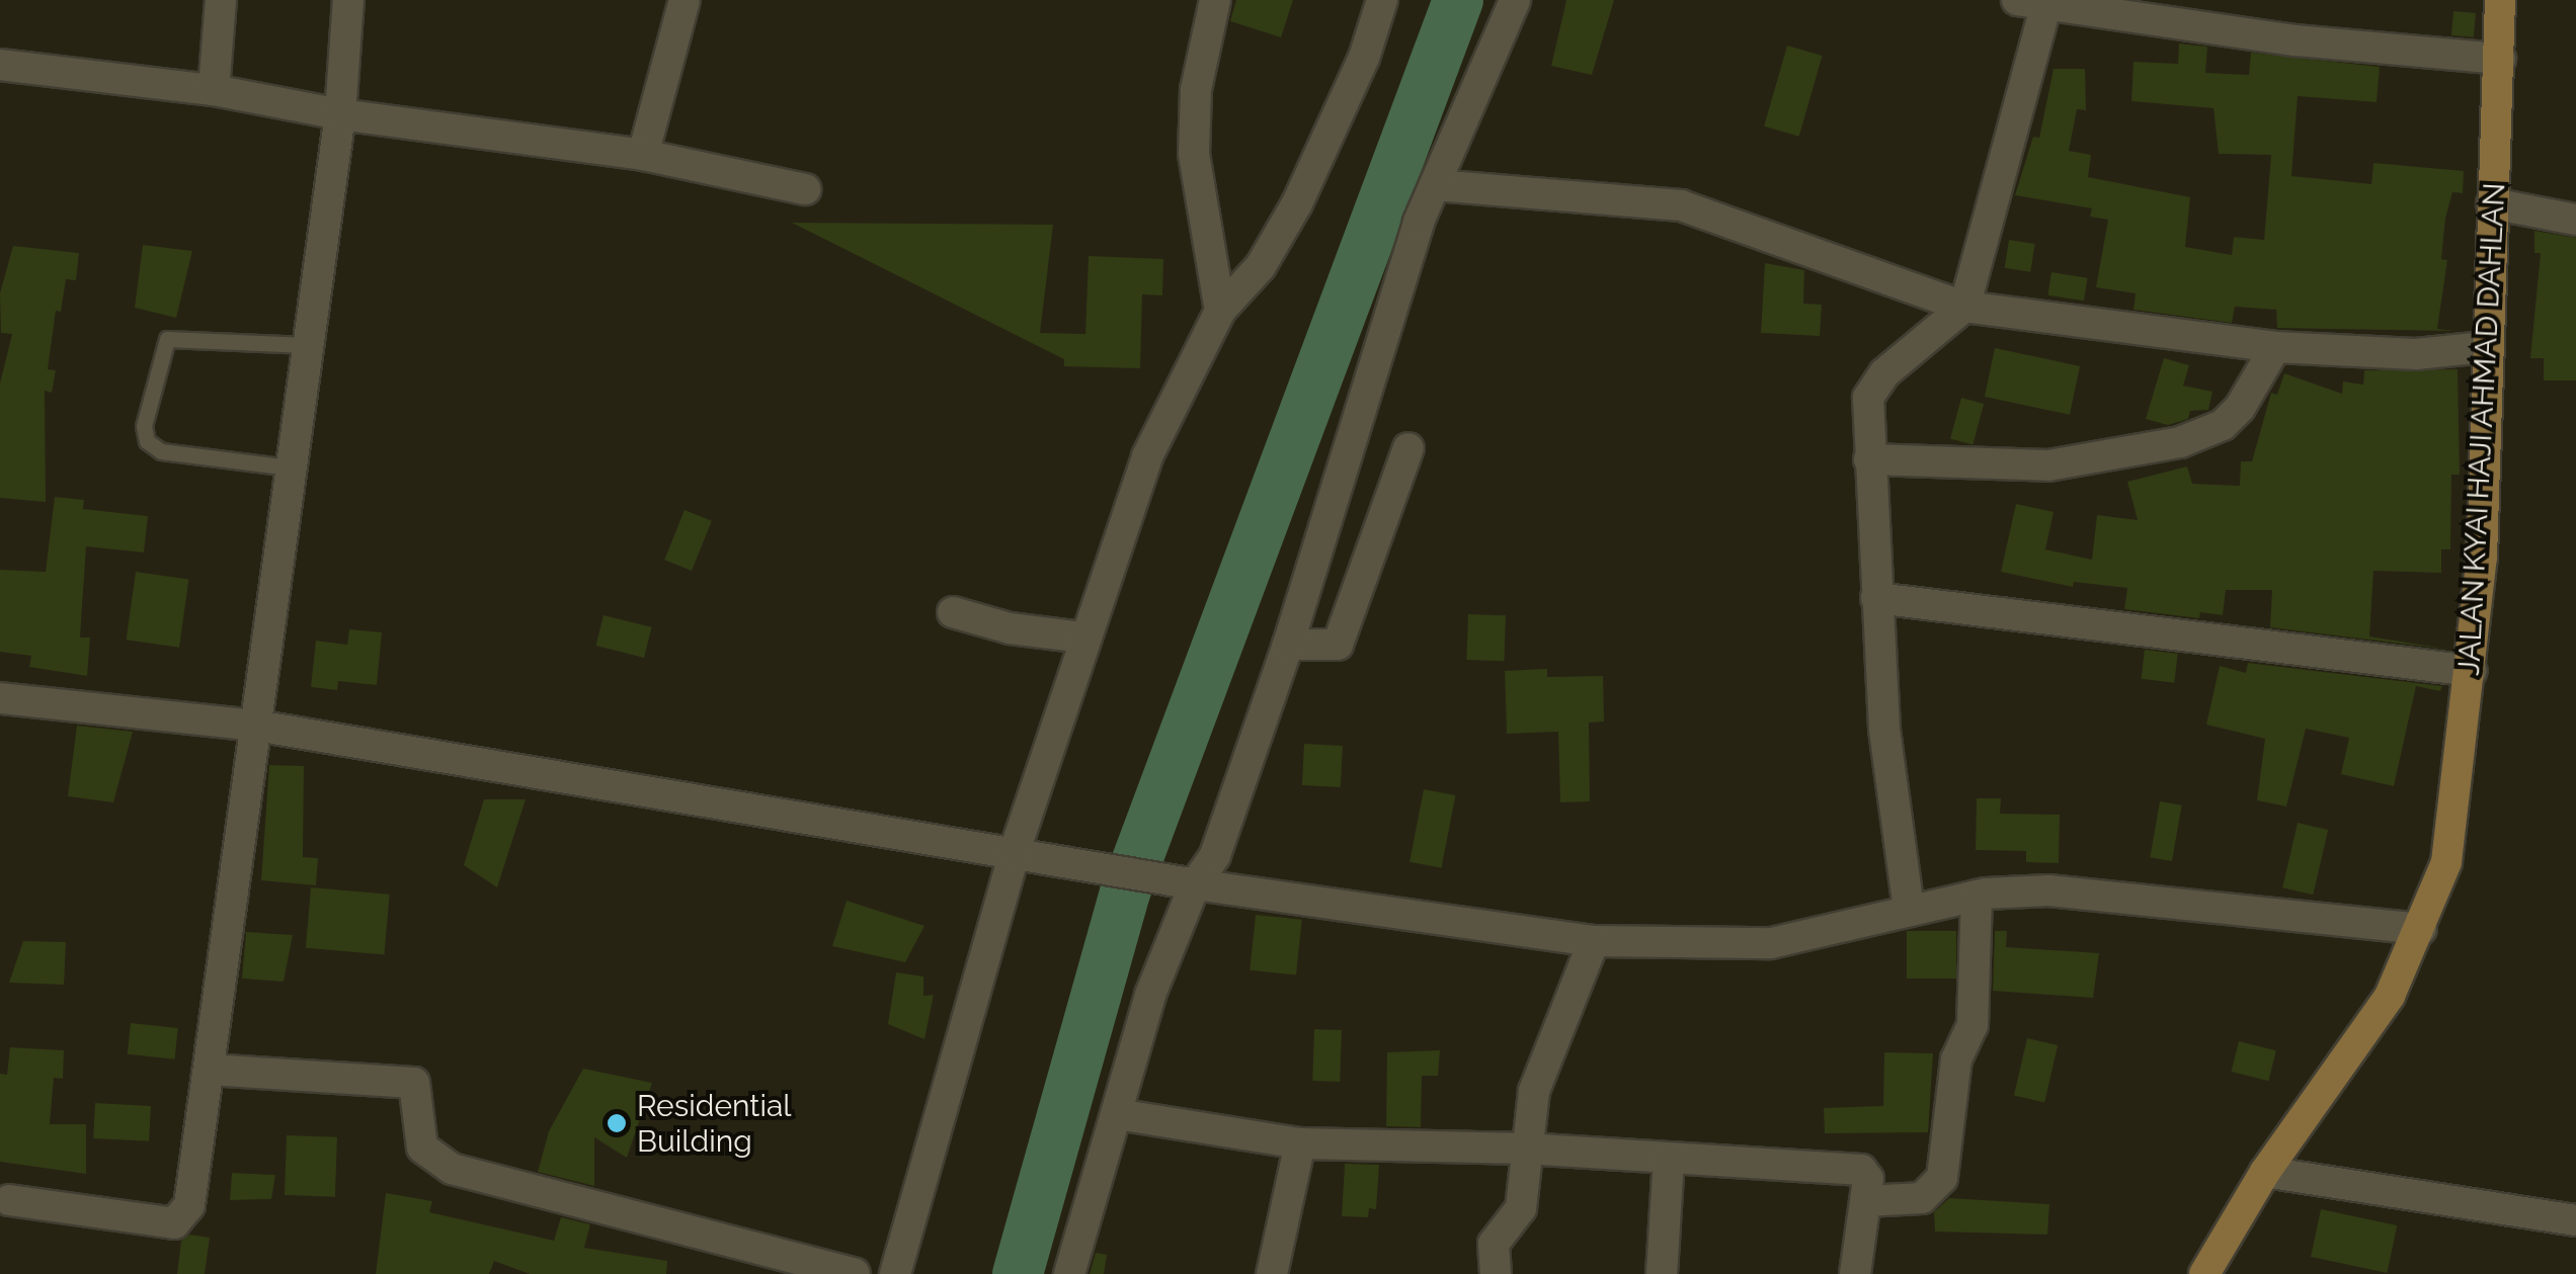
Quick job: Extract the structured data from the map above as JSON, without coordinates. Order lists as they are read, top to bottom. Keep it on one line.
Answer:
{"streets":{"street":["JALAN KYAI HAJI AHMAD DAHLAN"]},"places":["Residential Building"]}
